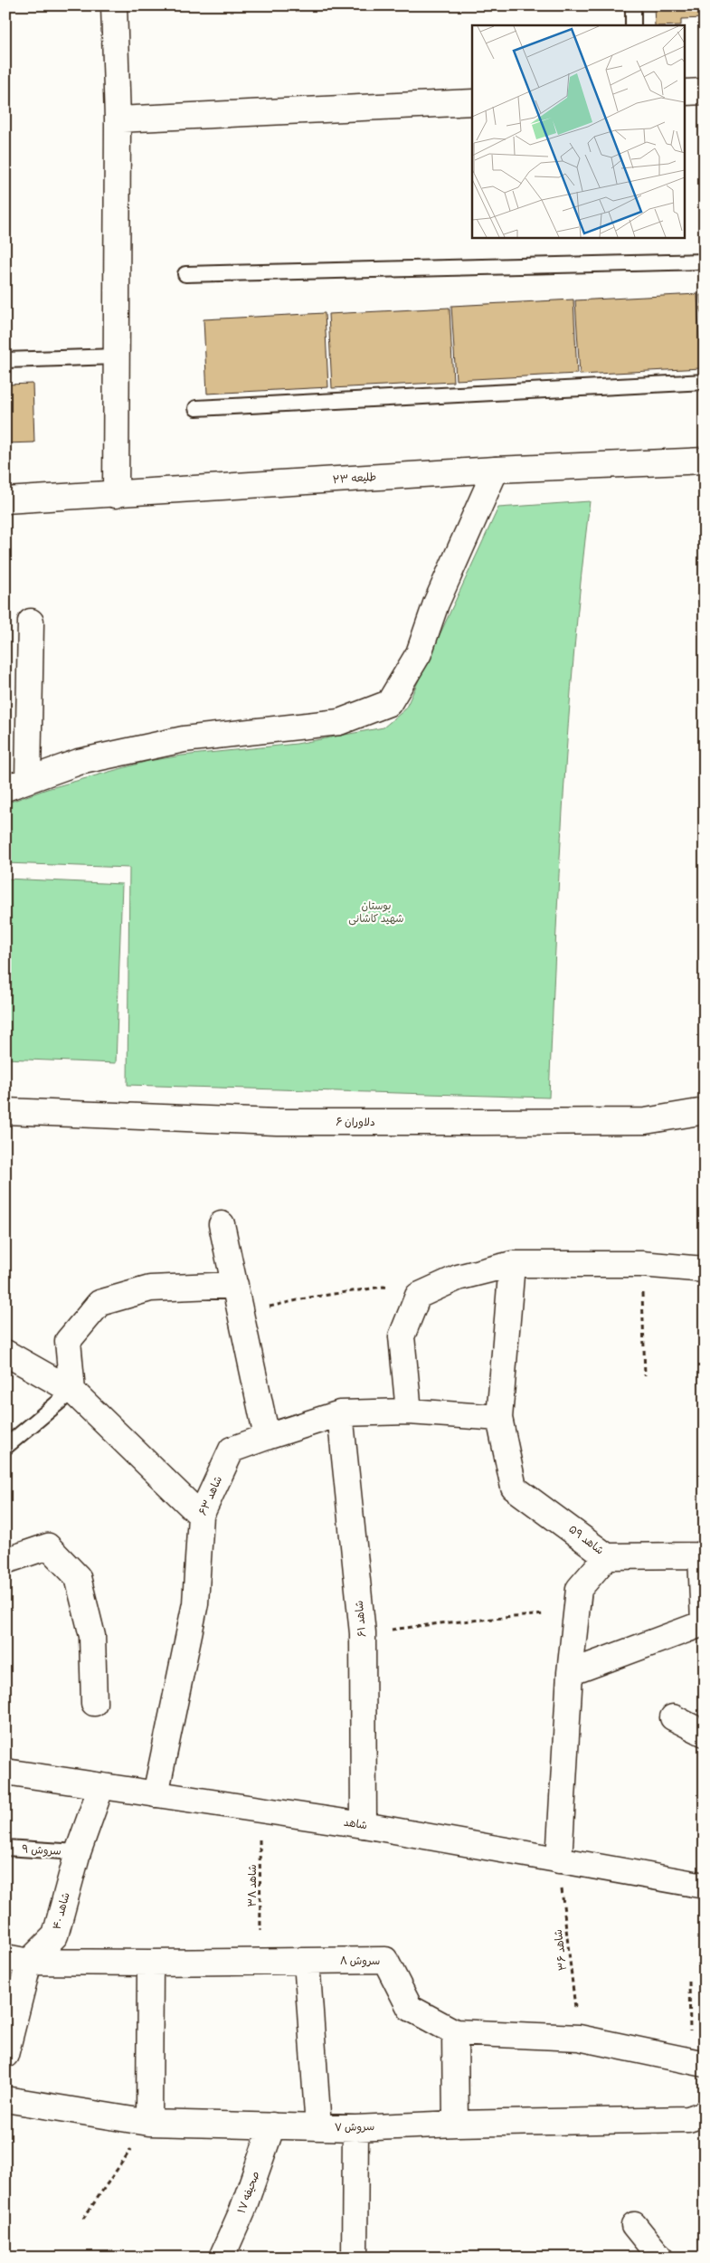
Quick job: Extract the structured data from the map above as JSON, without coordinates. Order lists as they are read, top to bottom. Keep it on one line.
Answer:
{"streets":{"street":["طلیعه ۲۳","دلاوران ۶","شاهد ۶۳","شاهد ۵۹","شاهد ۶۱","شاهد","شاهد ۴۰","سروش ۸","سروش ۷","صحیفه ۱۷"],"lane":["سروش ۹"],"path":["شاهد ۳۸","شاهد ۳۶"]},"crossings":[["شاهد ۶۳","شاهد ۵۹"],["شاهد ۶۳","شاهد ۶۱"],["شاهد ۶۳","شاهد"],["شاهد ۵۹","شاهد"],["شاهد ۵۹","شاهد ۳۶"],["شاهد ۶۱","شاهد"],["شاهد","شاهد ۳۸"],["شاهد","شاهد ۴۰"],["شاهد","شاهد ۳۶"],["سروش ۹","شاهد ۴۰"],["شاهد ۳۸","سروش ۸"],["شاهد ۴۰","سروش ۸"],["شاهد ۳۶","سروش ۸"],["سروش ۷","صحیفه ۱۷"]],"parks":["بوستان شهید کاشانی"]}
